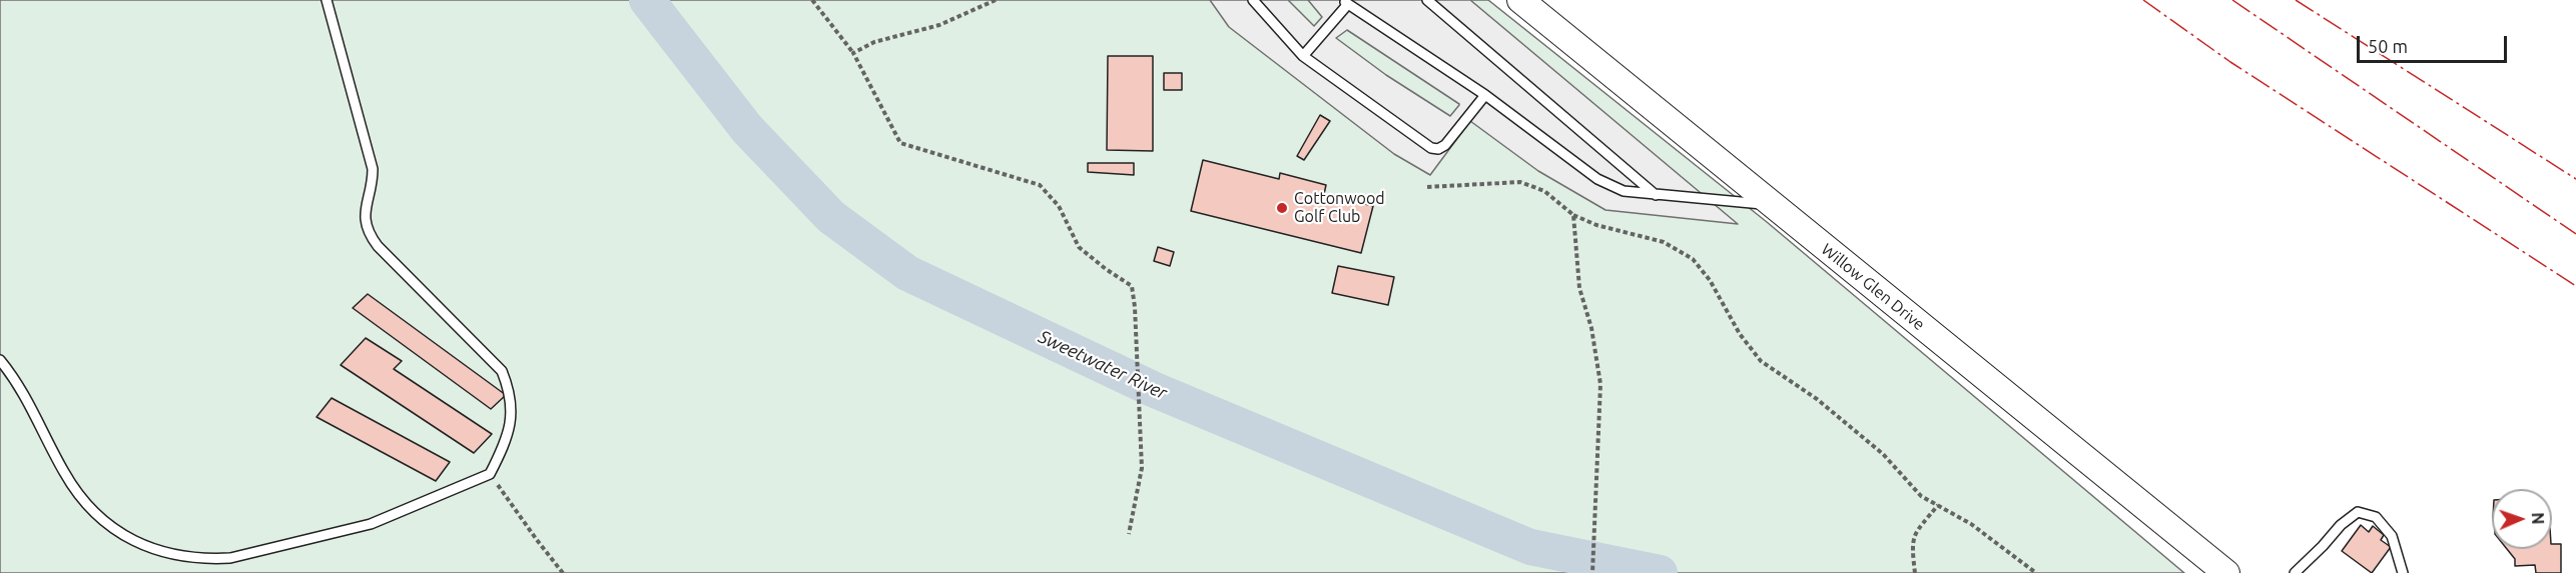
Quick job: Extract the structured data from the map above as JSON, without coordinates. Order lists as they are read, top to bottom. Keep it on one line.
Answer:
{"streets":{"main road":["Willow Glen Drive"]},"water":["Sweetwater River"],"places":["Cottonwood Golf Club"],"scale_bar":"50 m","north":"right"}
